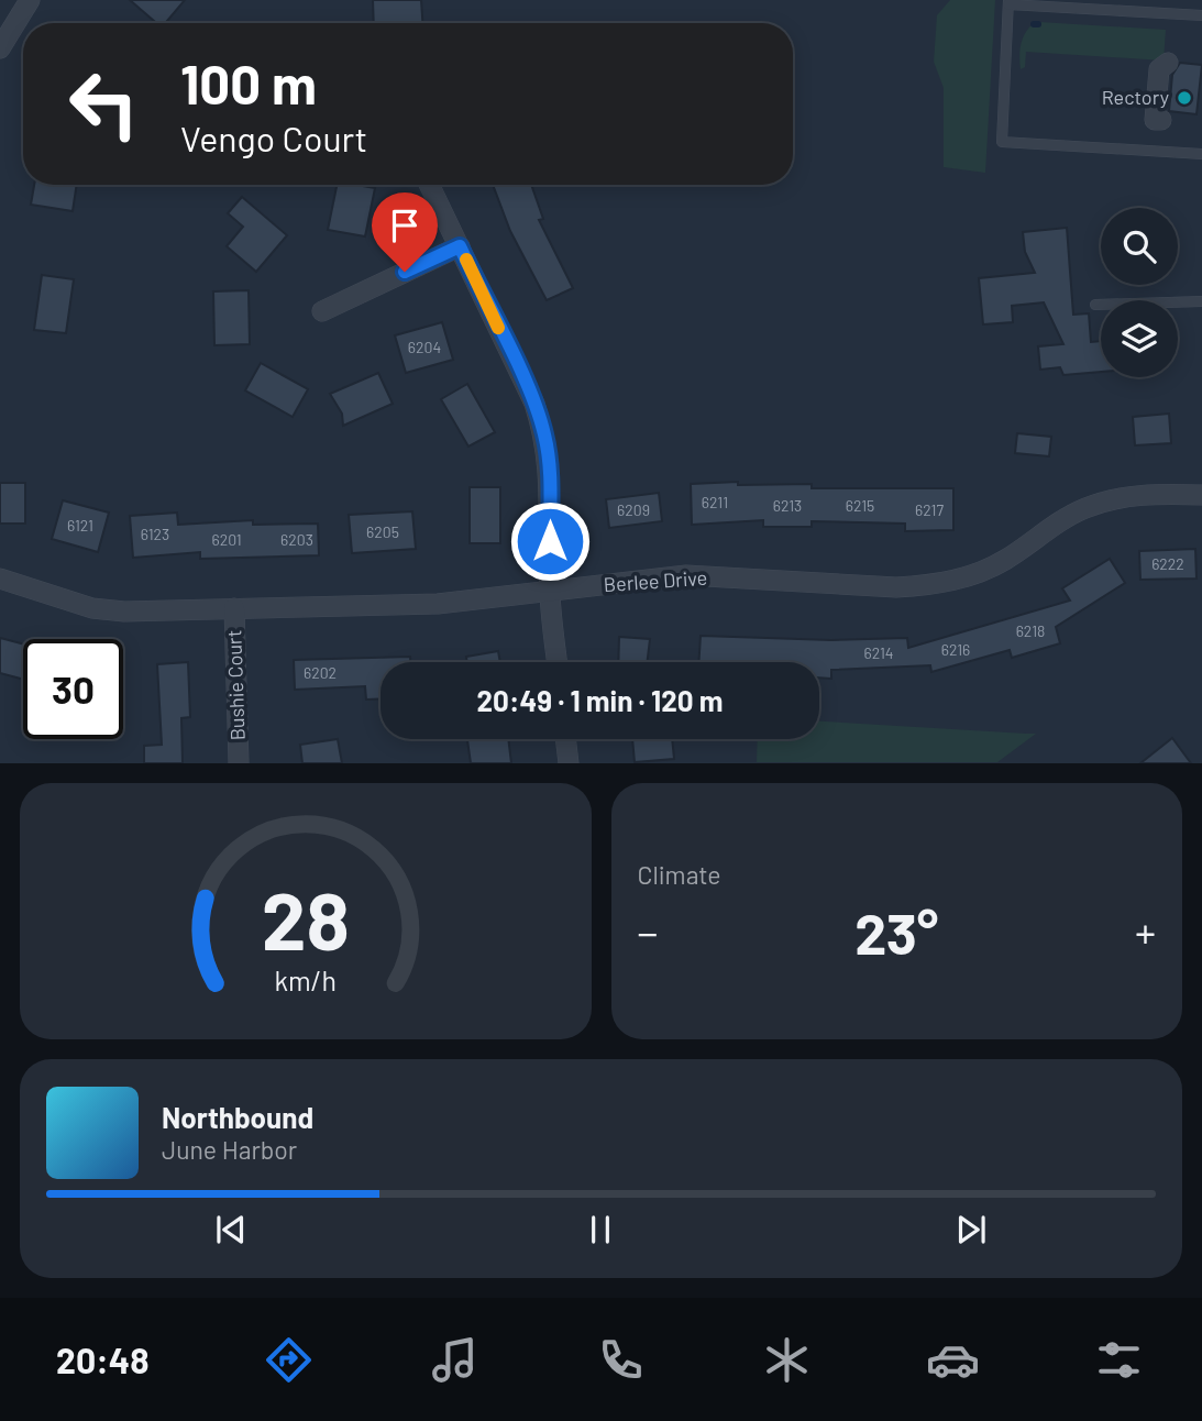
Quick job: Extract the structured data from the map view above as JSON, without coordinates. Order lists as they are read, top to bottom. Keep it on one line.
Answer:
{"streets":{"street":["Berlee Drive","Bushie Court"]},"crossings":[["Berlee Drive","Bushie Court"]],"places":["Rectory"],"house_numbers":["6204","6211","6213","6215","6209","6217","6121","6205","6123","6201","6203","6222","6218","6216","6214","6202"],"page":{"turn":["100 m","Vengo Court"],"limit":"30","trip":"20:49 · 1 min · 120 m","tile":"Climate","heat":["−","23°","+"],"song":["Northbound","June Harbor"],"tabs":"20:48","gauge":["28","km/h"]}}
